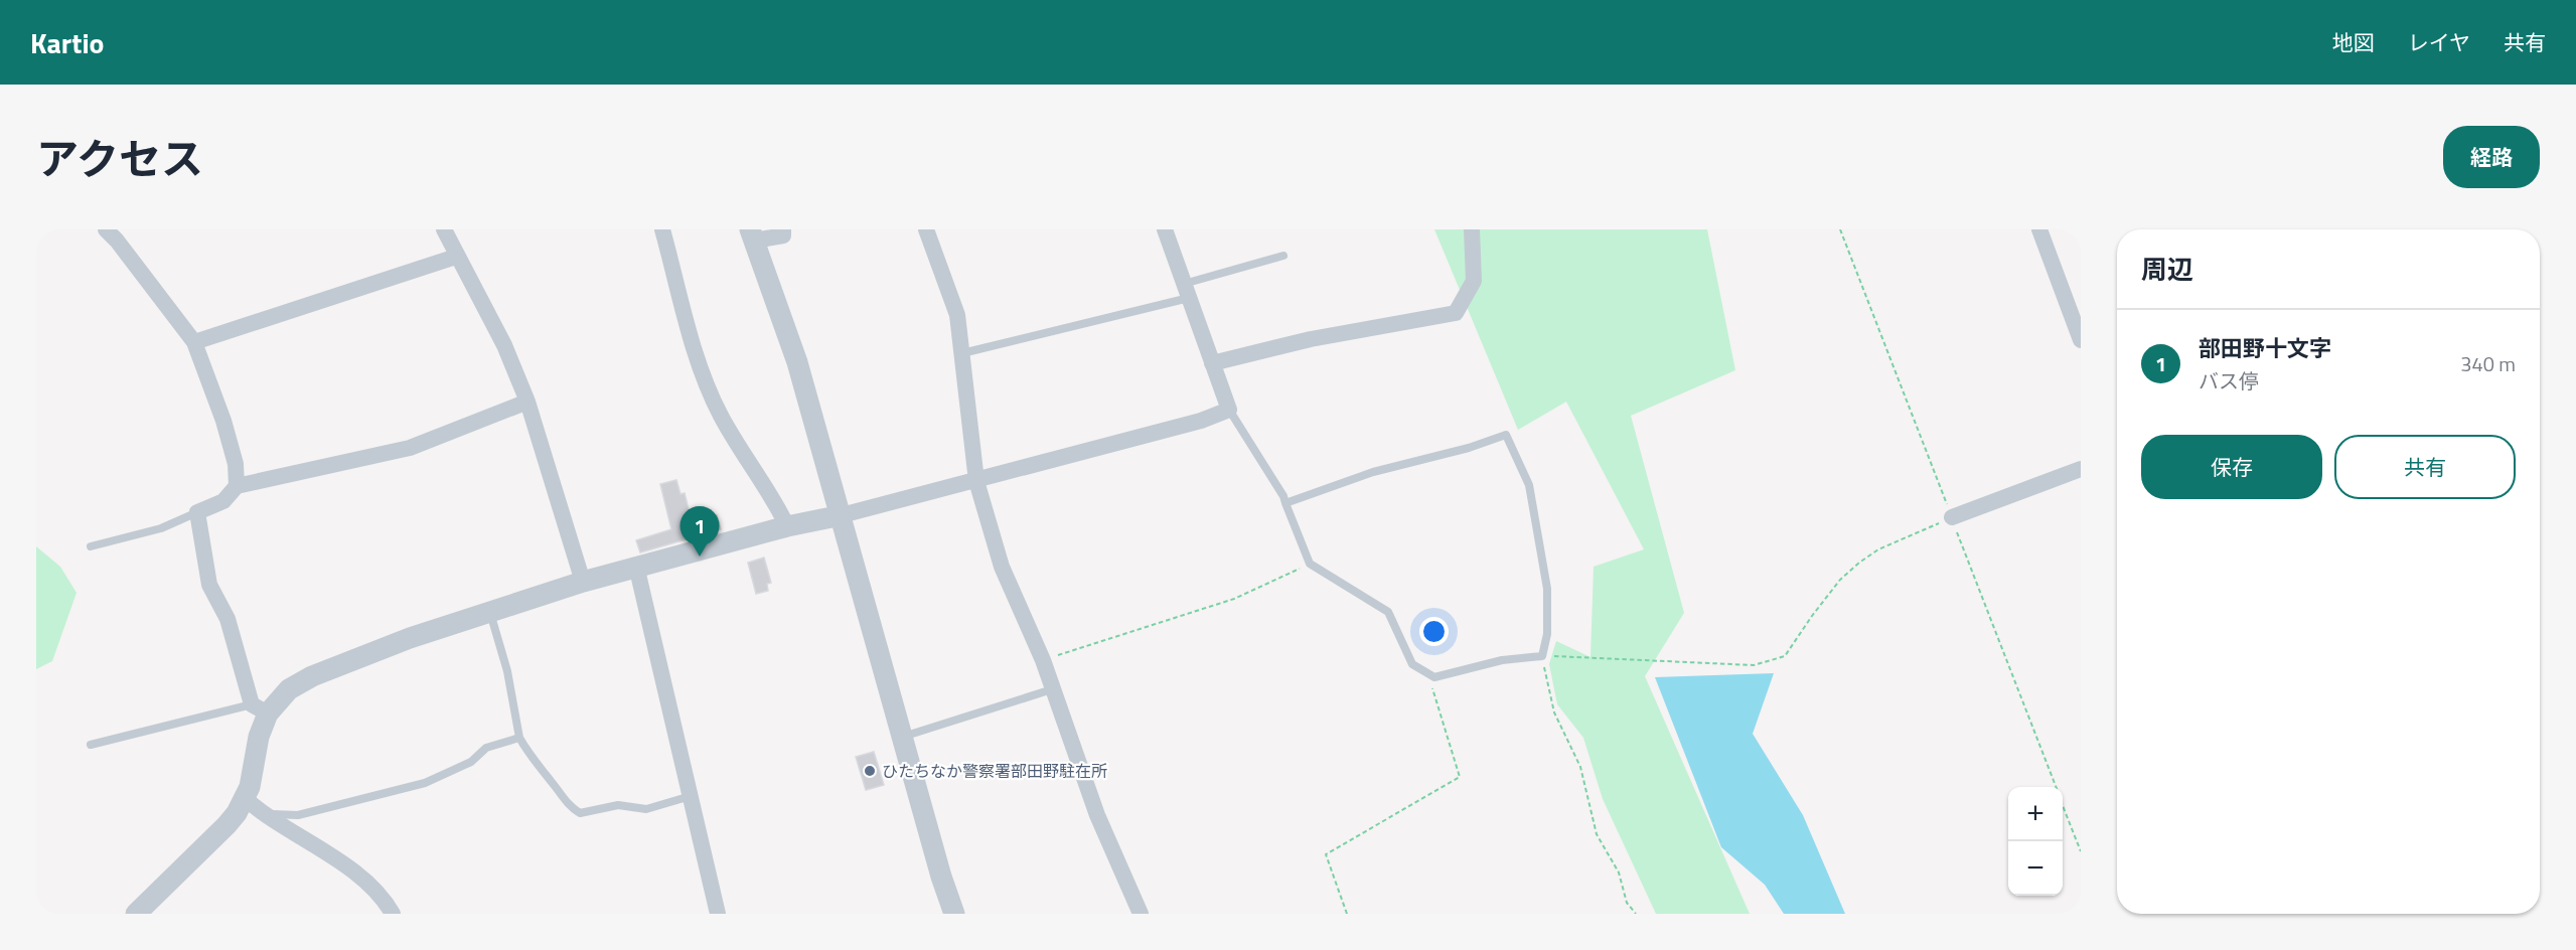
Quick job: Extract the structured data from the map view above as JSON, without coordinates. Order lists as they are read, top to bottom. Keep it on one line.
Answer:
{"places":["ひたちなか警察署部田野駐在所"],"page":{"header":"Kartio","nav":["地図","レイヤ","共有"],"title":"アクセス","buttons":["経路",["保存","共有"]],"heading":"周辺","list":[{"mark":"1","name":"部田野十文字","note":"バス停","value":"340 m"}],"pins":"1","map_buttons":["+","−"]}}
